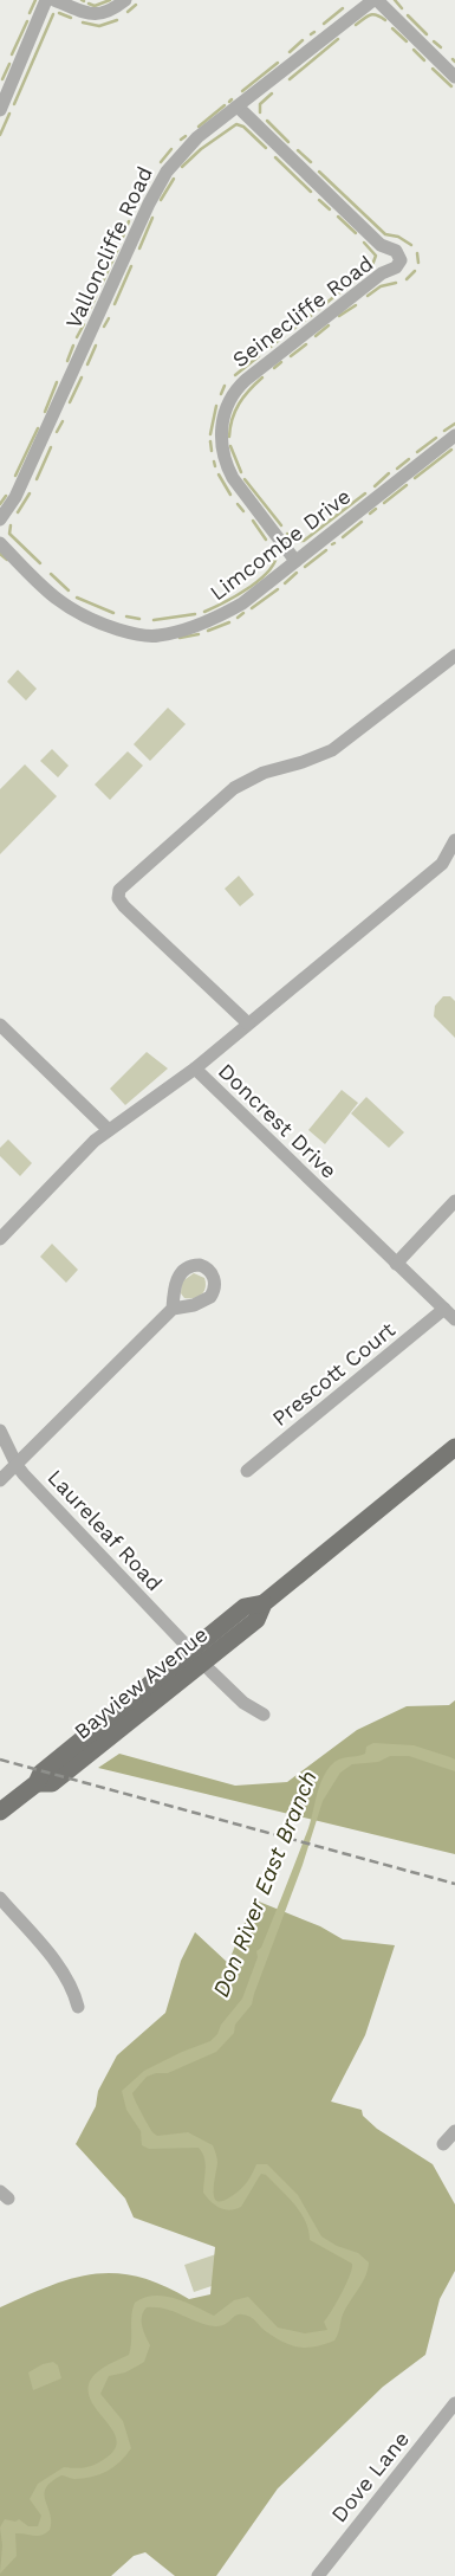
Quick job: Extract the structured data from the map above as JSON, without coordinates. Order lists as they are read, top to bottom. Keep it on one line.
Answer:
{"streets":{"main road":["Bayview Avenue"],"street":["Valloncliffe Road","Seinecliffe Road","Limcombe Drive","Doncrest Drive","Prescott Court","Laureleaf Road","Dove Lane"]},"crossings":[["Valloncliffe Road","Seinecliffe Road"],["Seinecliffe Road","Limcombe Drive"],["Doncrest Drive","Prescott Court"],["Laureleaf Road","Bayview Avenue"]],"water":["Don River East Branch"]}
